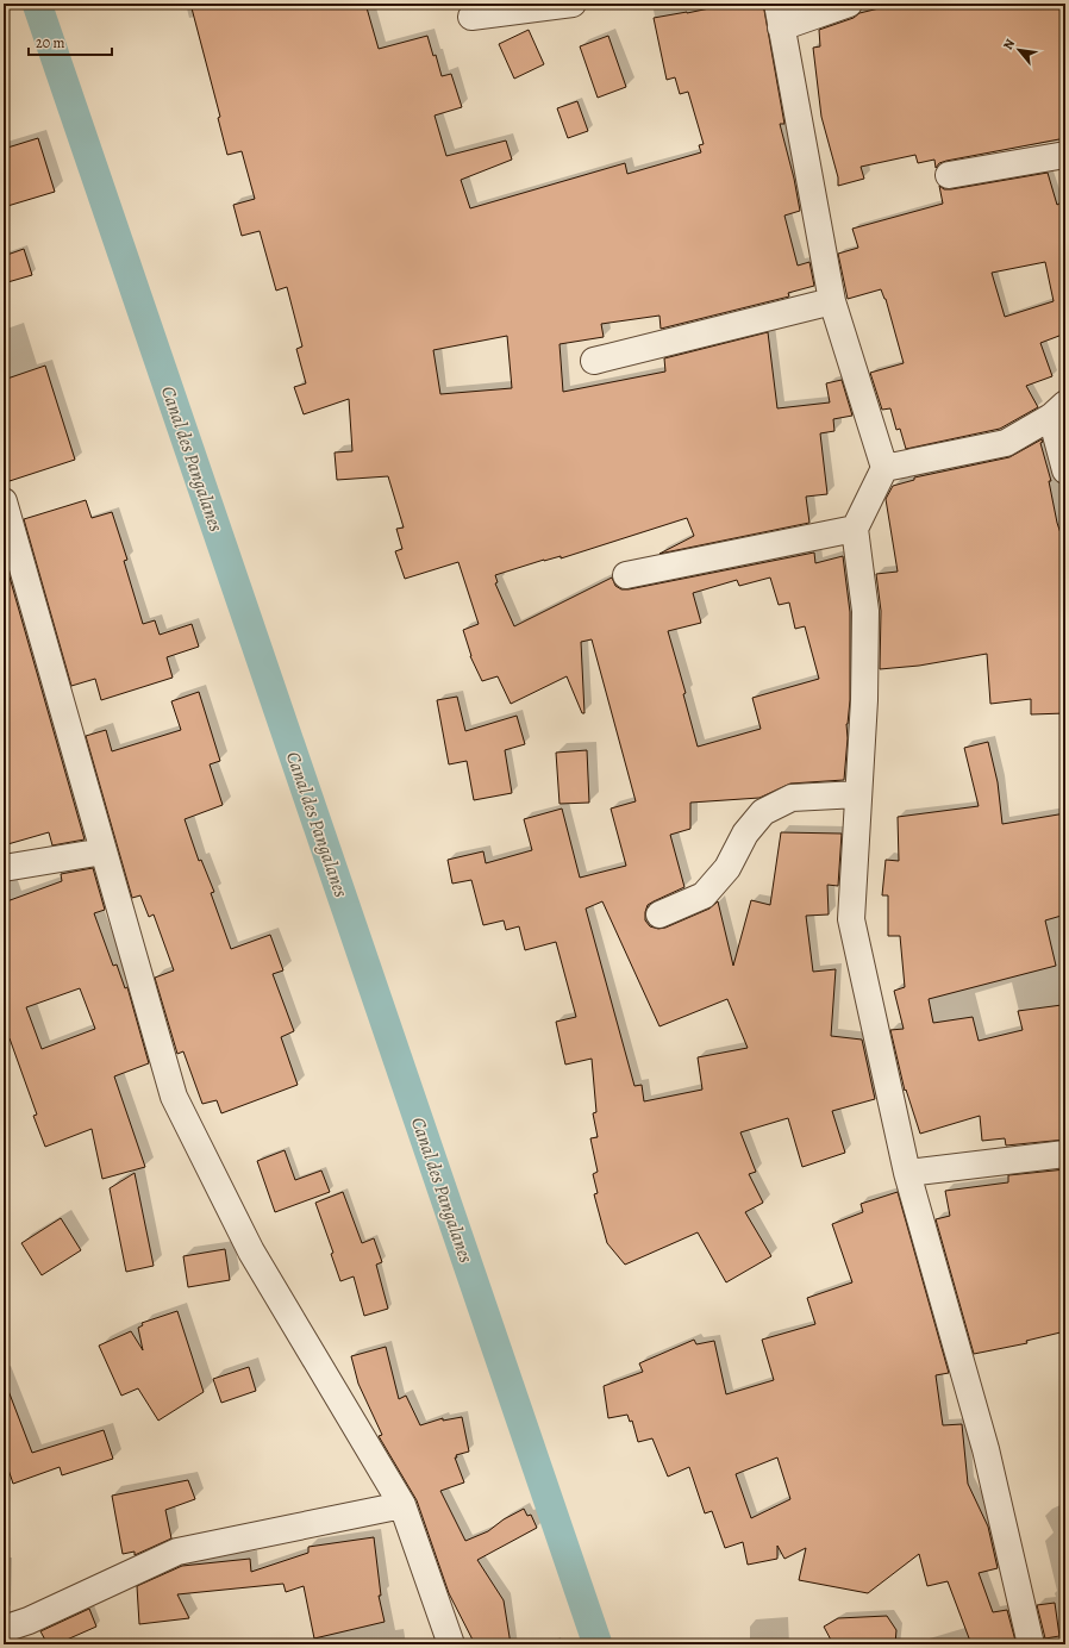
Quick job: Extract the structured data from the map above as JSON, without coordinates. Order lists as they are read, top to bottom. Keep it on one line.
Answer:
{"water":["Canal des Pangalanes"],"scale_bar":"20 m","north":"top left"}
